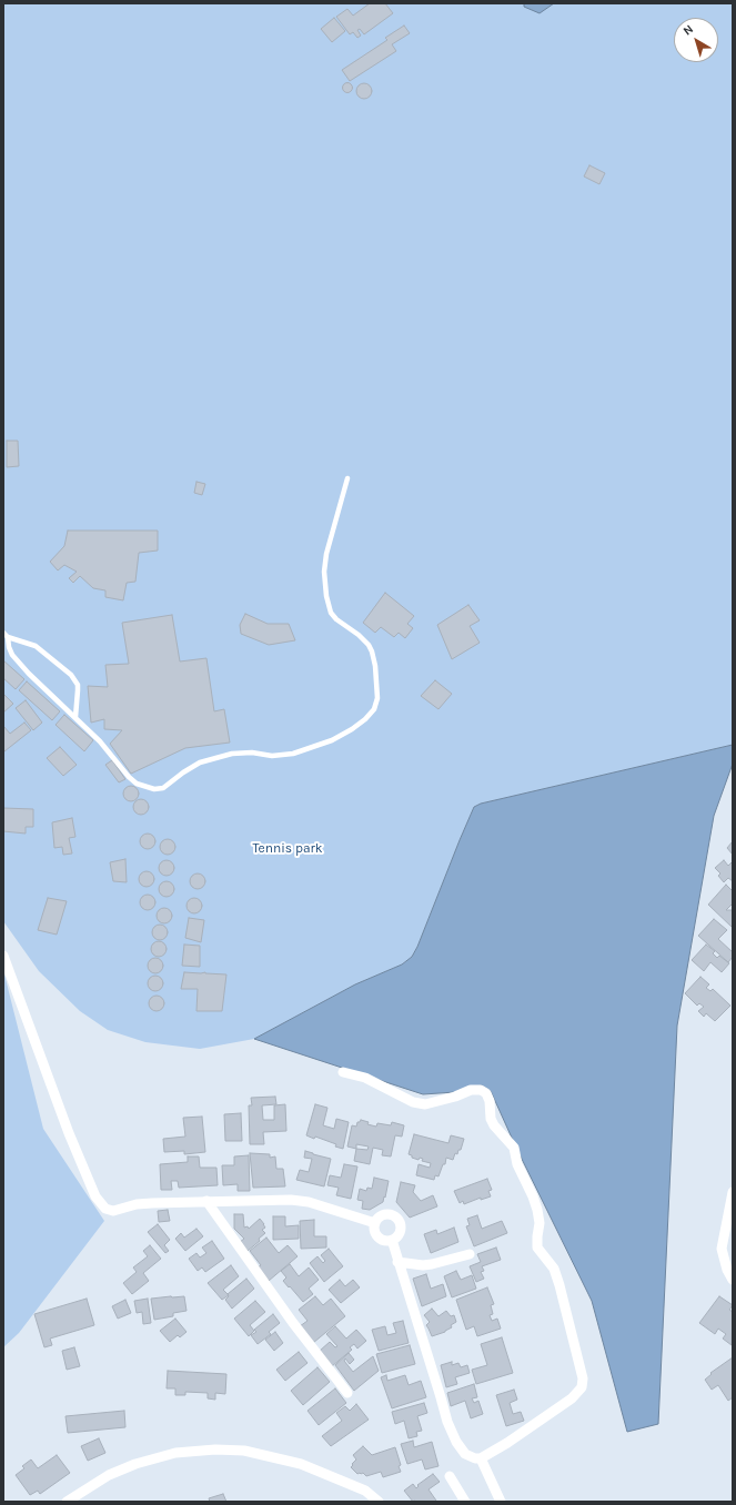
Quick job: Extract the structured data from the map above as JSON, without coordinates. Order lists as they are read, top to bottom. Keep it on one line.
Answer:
{"parks":["Tennis park"],"north":"top left"}
